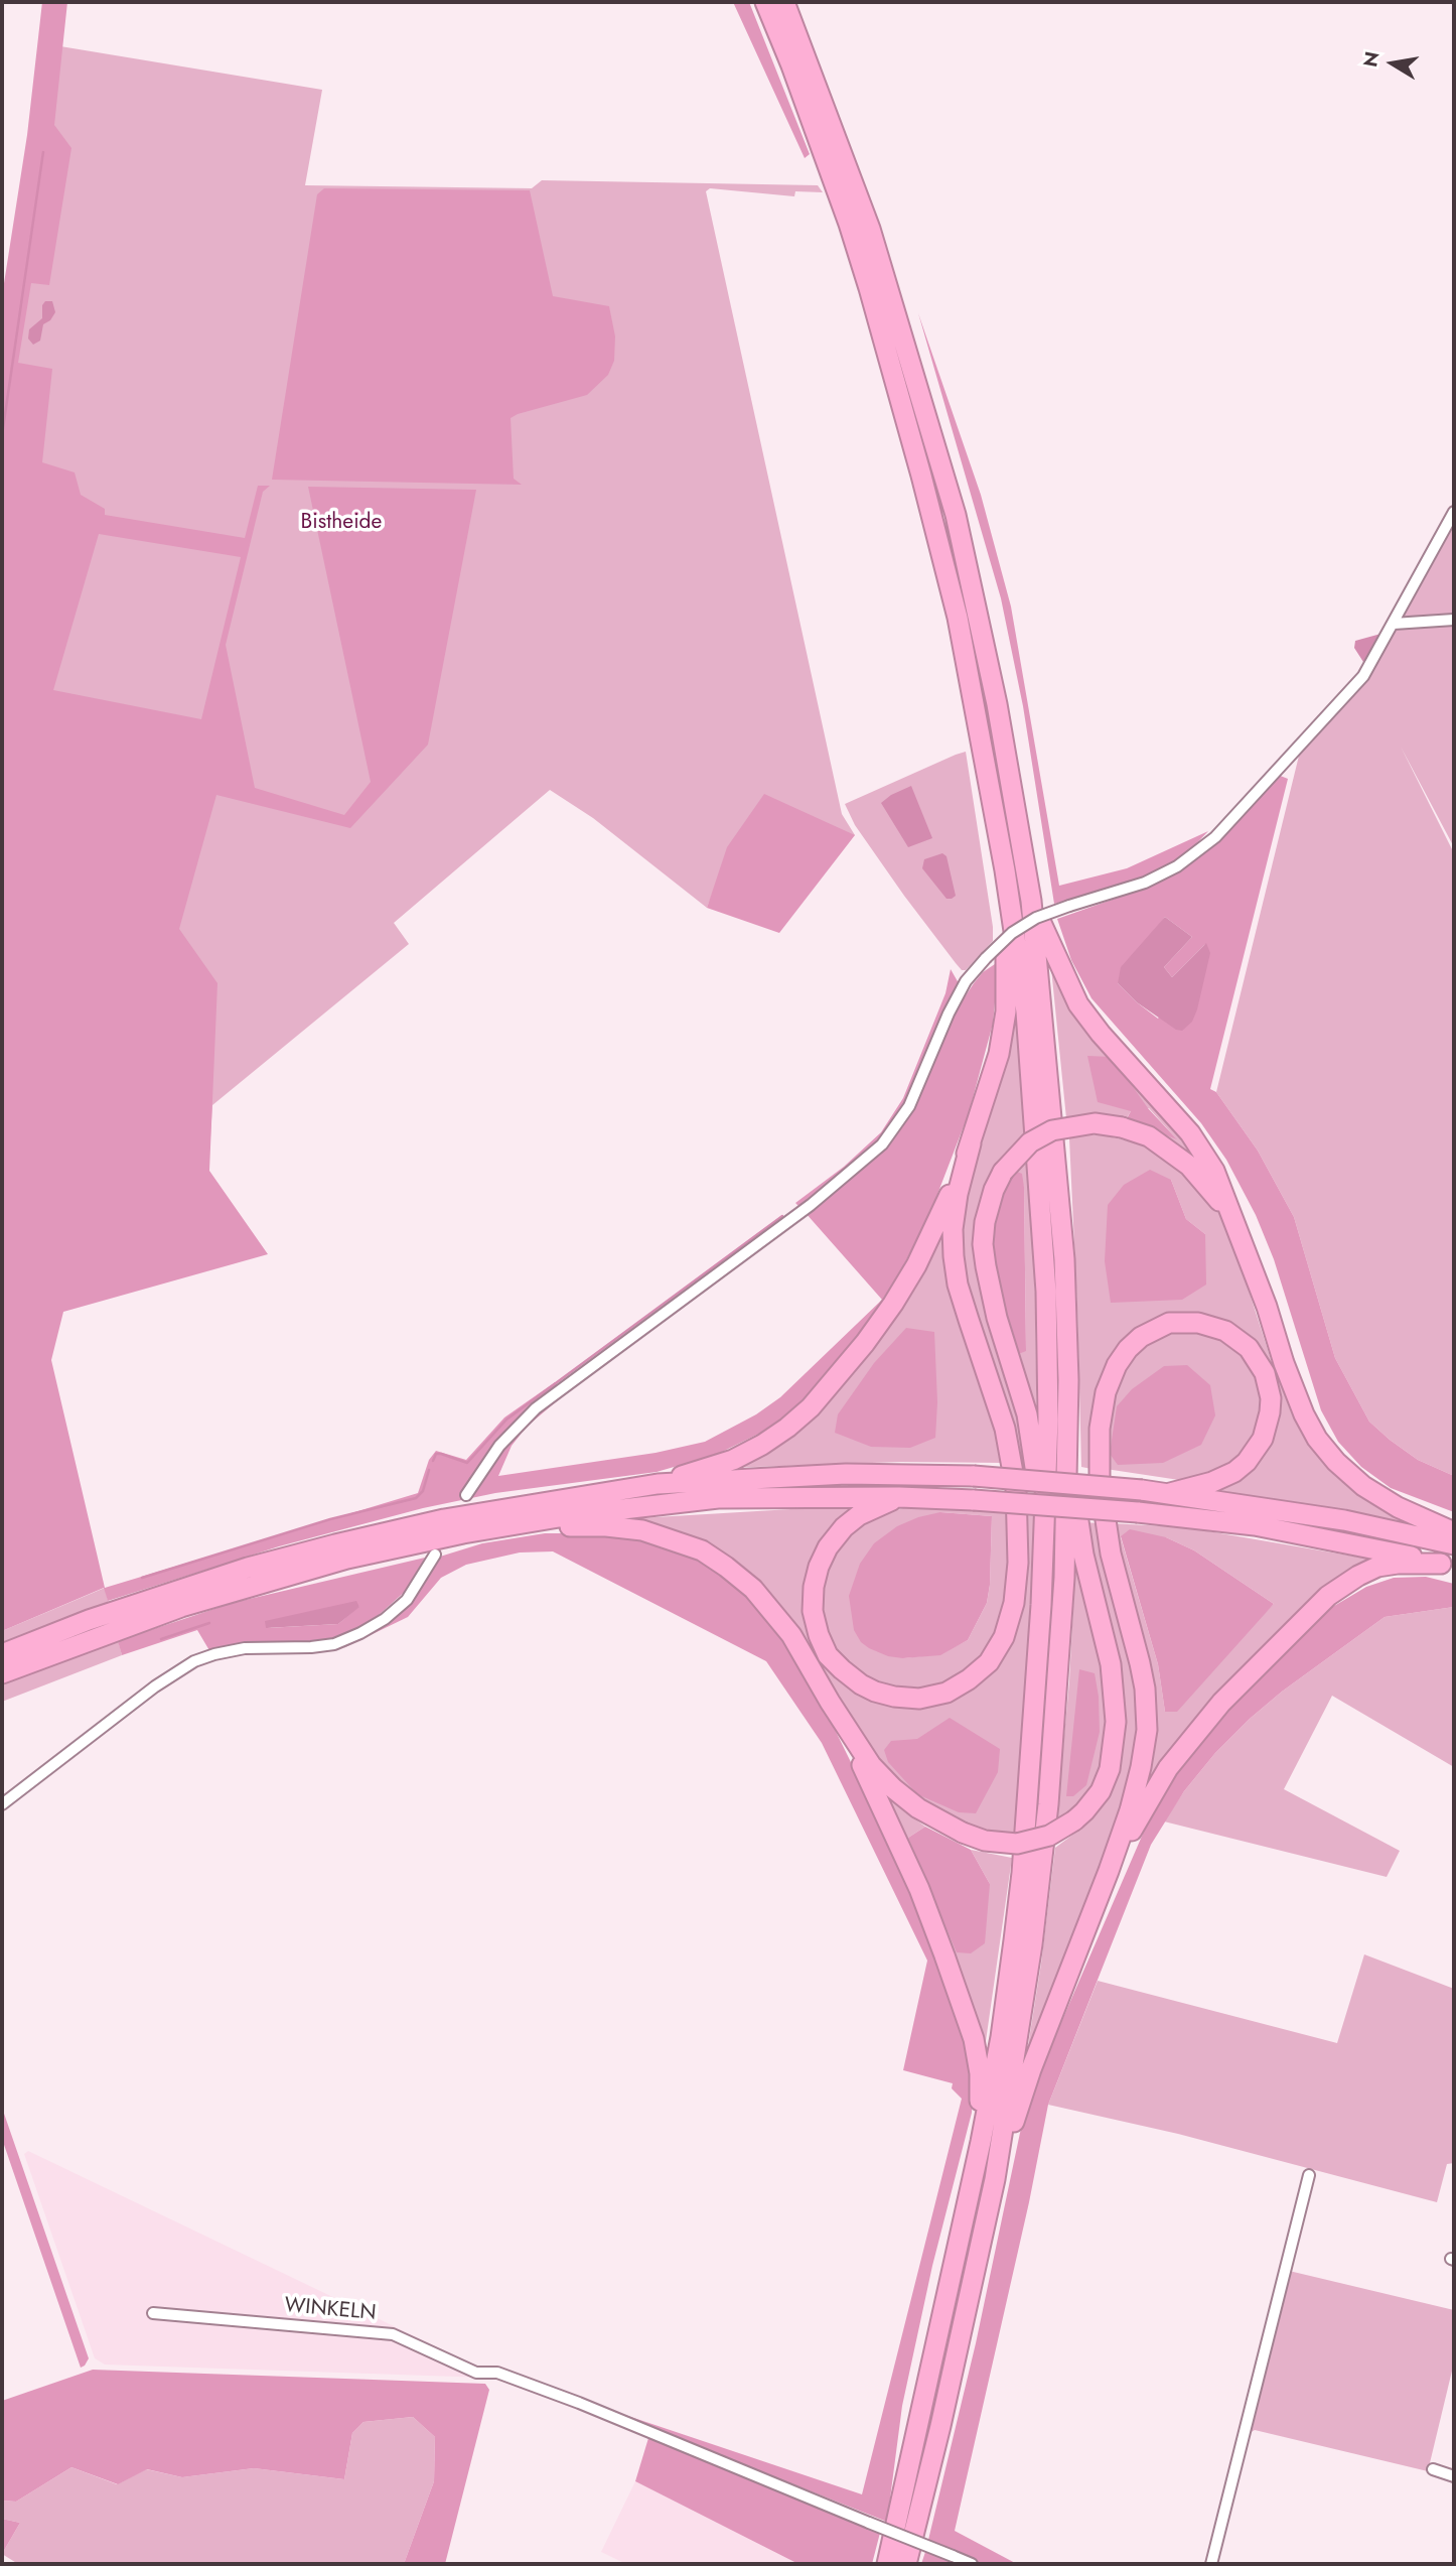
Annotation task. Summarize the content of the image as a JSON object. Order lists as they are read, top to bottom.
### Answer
{
  "streets": {
    "street": ["WINKELN"]
  },
  "parks": ["Bistheide"],
  "north": "left"
}
